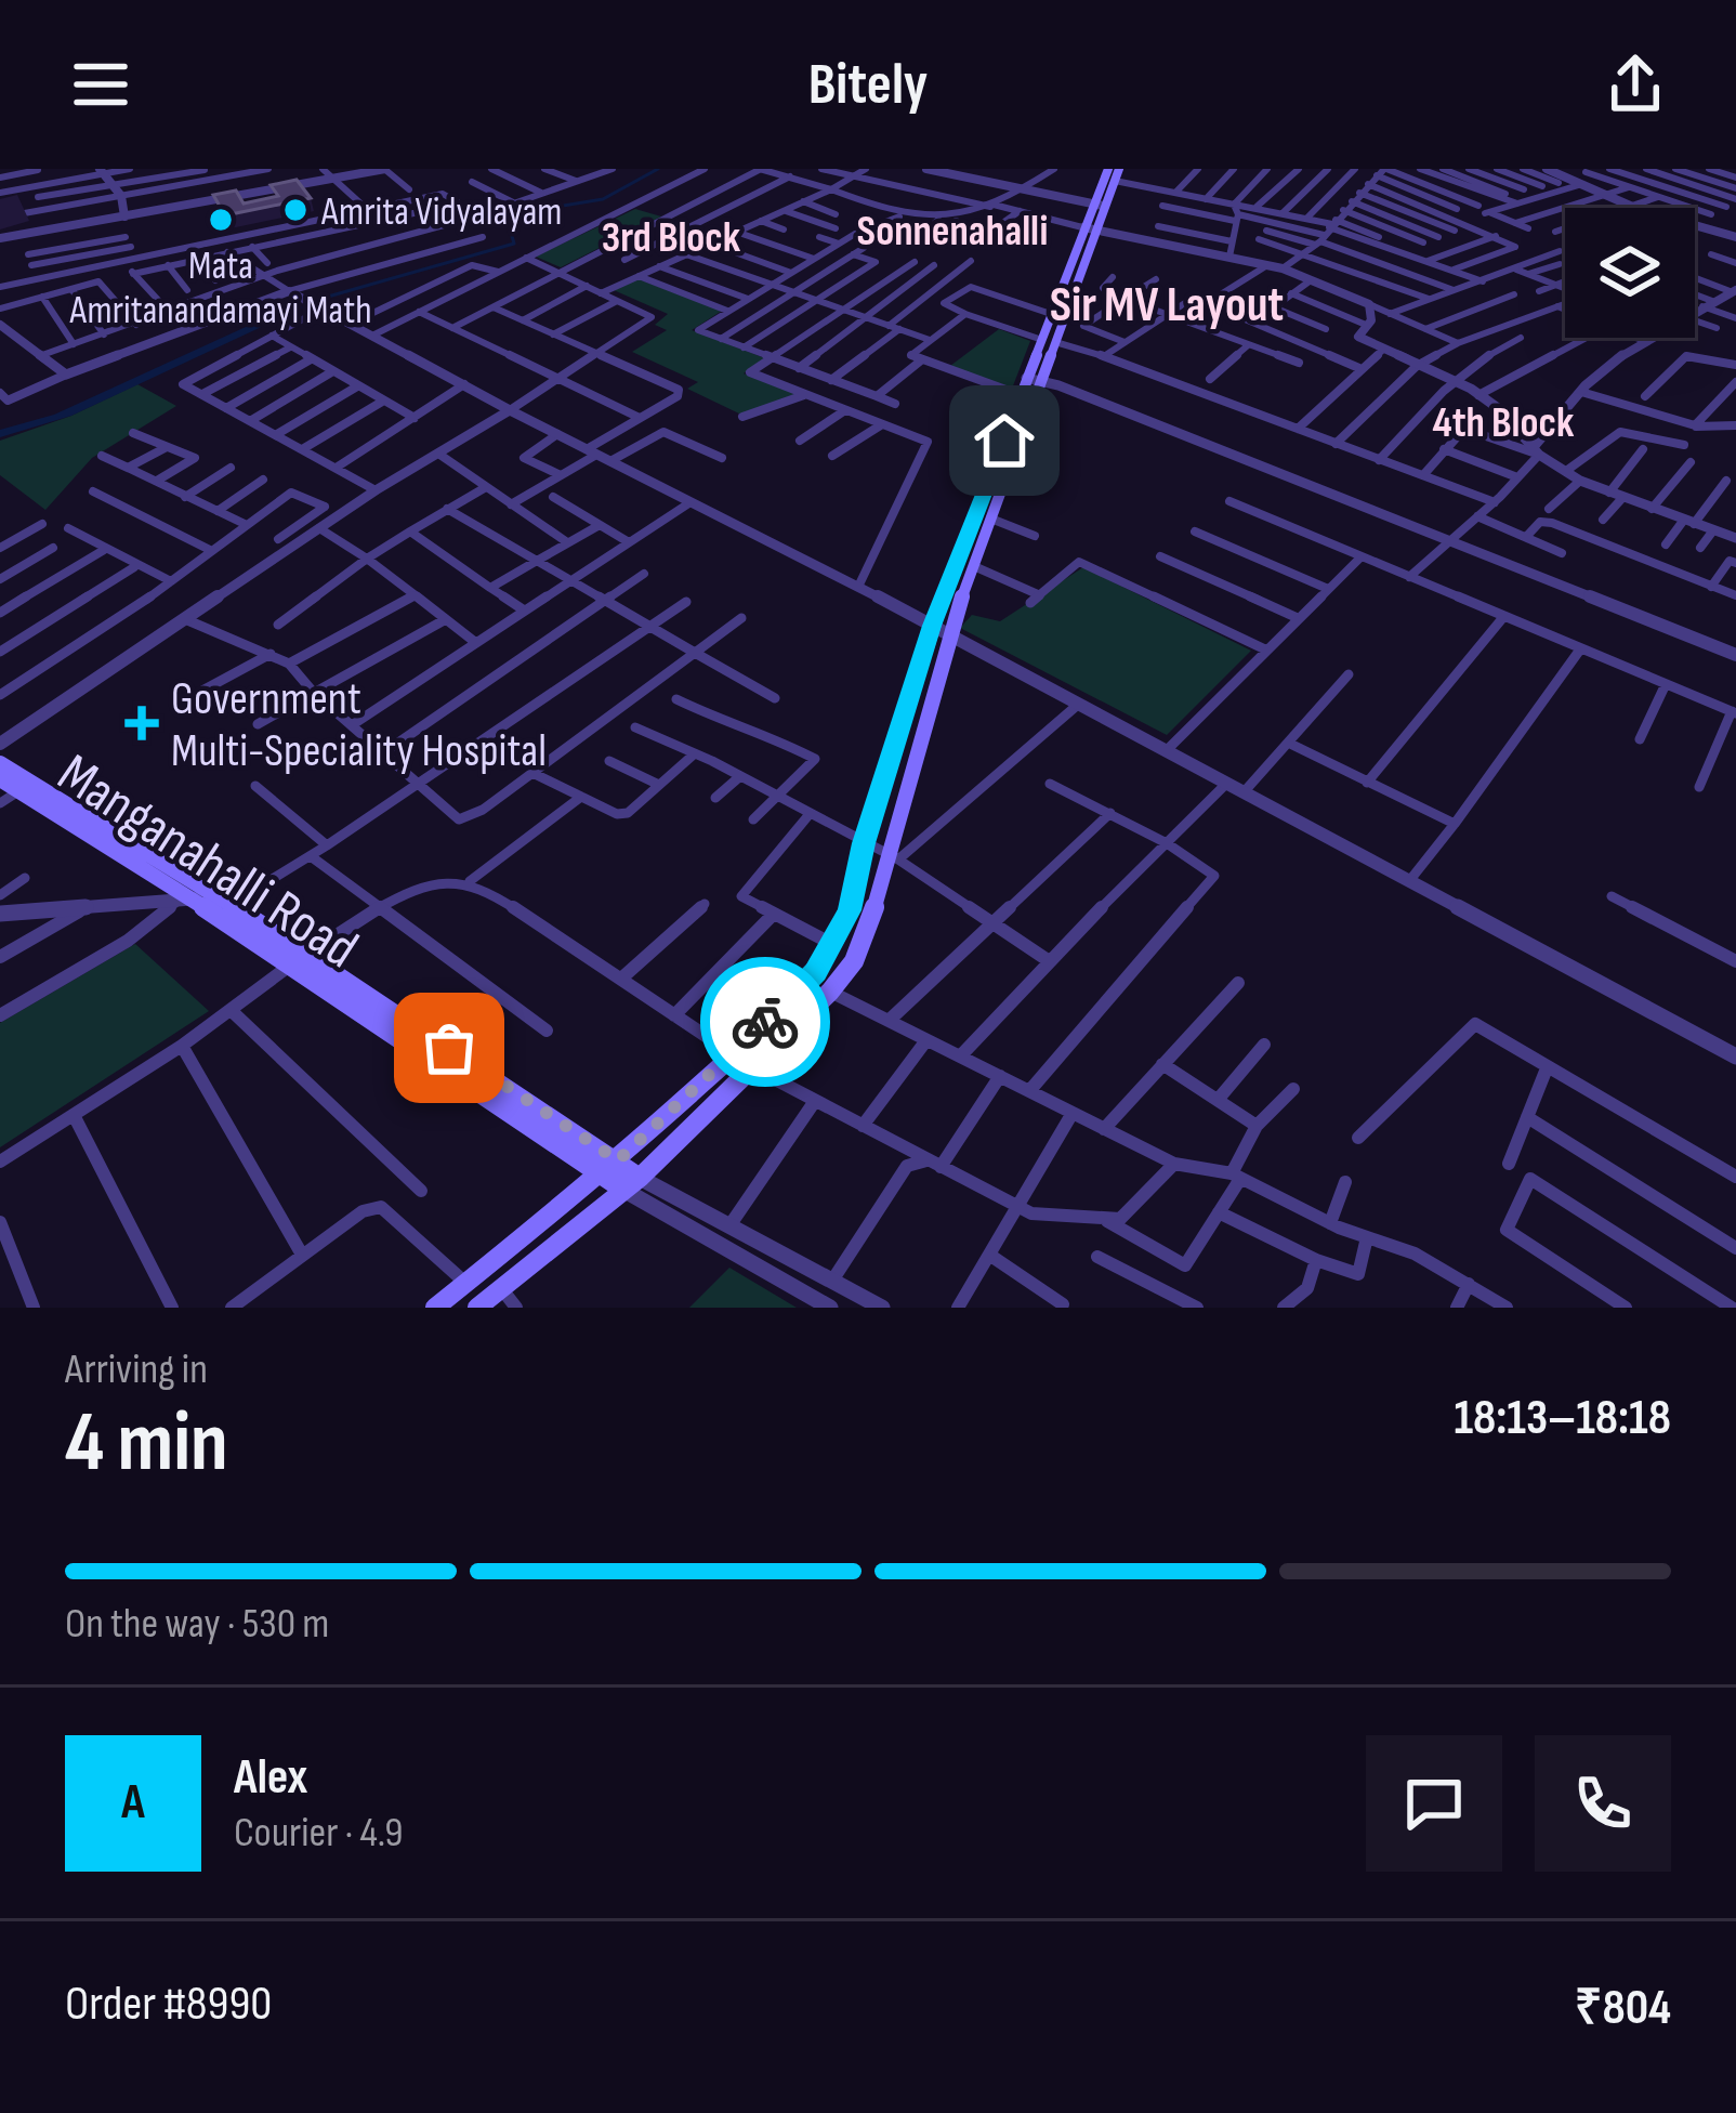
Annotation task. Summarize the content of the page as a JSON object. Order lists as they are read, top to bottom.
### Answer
{
  "streets": {
    "main road": ["Manganahalli Road"]
  },
  "districts": [
    "Sonnenahalli",
    "3rd Block",
    "Sir MV Layout",
    "4th Block"
  ],
  "places": {
    "other": ["Amrita Vidyalayam", "Mata Amritanandamayi Math"],
    "health": ["Government Multi-Speciality Hospital"]
  },
  "page": {
    "header": "Bitely",
    "heading": ["4 min", "Arriving in", "18:13–18:18"],
    "panel": [
      "Alex",
      "Courier · 4.9",
      "Order #8990",
      "₹804"
    ],
    "bar": "On the way · 530 m",
    "round": "A"
  }
}
